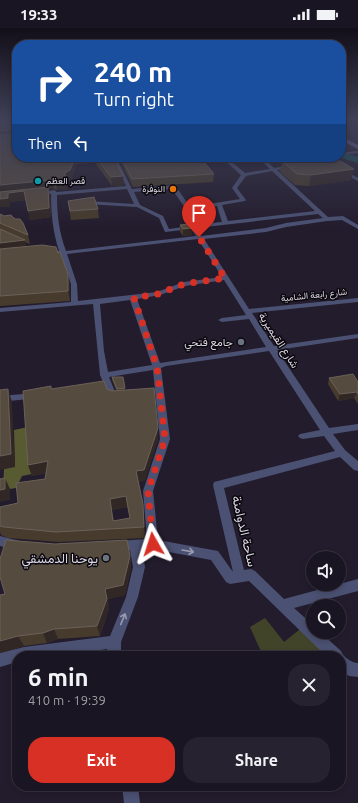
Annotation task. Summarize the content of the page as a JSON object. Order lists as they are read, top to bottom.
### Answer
{
  "streets": {
    "street": ["شارع رابعة الشامية", "شارع القيميرية", "ساحة الدوامنة"]
  },
  "crossings": [
    ["شارع رابعة الشامية", "شارع القيميرية"],
    ["شارع القيميرية", "ساحة الدوامنة"]
  ],
  "places": [
    "قصر العظم",
    "النوفرة",
    "جامع فتحي",
    "يوحنا الدمشقي"
  ],
  "page": {
    "status": "19:33",
    "turn": ["240 m", "Turn right"],
    "then": "Then",
    "heading": ["6 min", "410 m · 19:39"],
    "buttons": ["Exit", "Share"]
  }
}
